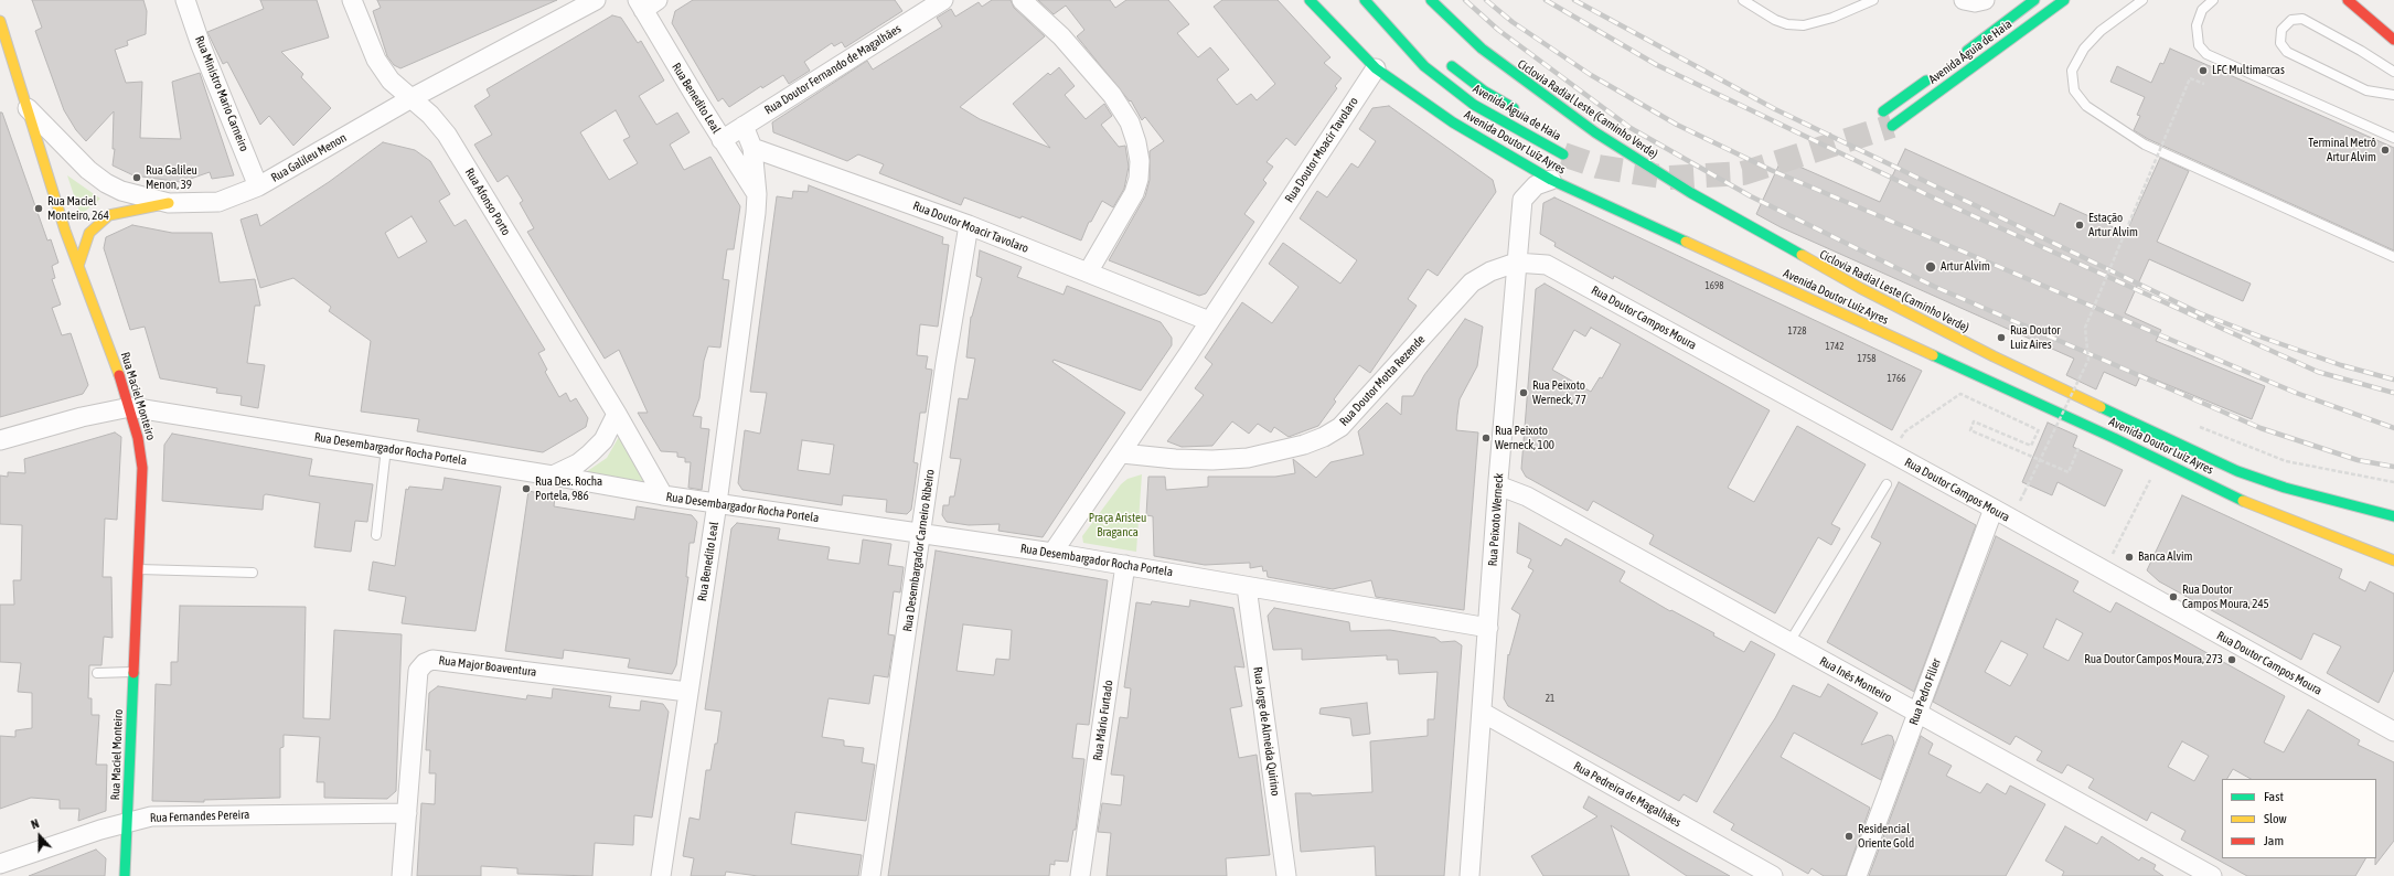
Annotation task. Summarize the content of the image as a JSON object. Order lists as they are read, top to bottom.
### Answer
{
  "streets": {
    "main road": ["Avenida Águia de Haia", "Avenida Doutor Luíz Ayres", "Rua Maciel Monteiro"],
    "street": [
      "Rua Doutor Fernando de Magalhães",
      "Rua Ministro Mario Carneiro",
      "Rua Benedito Leal",
      "Rua Doutor Moacir Tavolaro",
      "Rua Galileu Menon",
      "Rua Afonso Porto",
      "Rua Doutor Campos Moura",
      "Rua Doutor Motta Rezende",
      "Rua Desembargador Rocha Portela",
      "Rua Peixoto Werneck",
      "Rua Desembargador Carneiro Ribeiro",
      "Rua Major Boaventura",
      "Rua Inês Monteiro",
      "Rua Pedro Filier",
      "Rua Mário Furtado",
      "Rua Jorge de Almeida Quirino",
      "Rua Pedreira de Magalhães",
      "Rua Fernandes Pereira"
    ]
  },
  "crossings": [
    ["Rua Doutor Fernando de Magalhães", "Rua Benedito Leal"],
    ["Rua Ministro Mario Carneiro", "Rua Galileu Menon"],
    ["Rua Benedito Leal", "Rua Doutor Moacir Tavolaro"],
    ["Rua Benedito Leal", "Rua Desembargador Rocha Portela"],
    ["Rua Benedito Leal", "Rua Major Boaventura"],
    ["Avenida Doutor Luíz Ayres", "Rua Doutor Moacir Tavolaro"],
    ["Avenida Doutor Luíz Ayres", "Rua Peixoto Werneck"],
    ["Rua Doutor Moacir Tavolaro", "Rua Doutor Motta Rezende"],
    ["Rua Doutor Moacir Tavolaro", "Rua Desembargador Rocha Portela"],
    ["Rua Doutor Moacir Tavolaro", "Rua Desembargador Carneiro Ribeiro"],
    ["Rua Galileu Menon", "Rua Afonso Porto"],
    ["Rua Galileu Menon", "Rua Maciel Monteiro"],
    ["Rua Afonso Porto", "Rua Desembargador Rocha Portela"],
    ["Rua Doutor Campos Moura", "Rua Doutor Motta Rezende"],
    ["Rua Doutor Campos Moura", "Rua Peixoto Werneck"],
    ["Rua Doutor Campos Moura", "Rua Pedro Filier"],
    ["Rua Doutor Motta Rezende", "Rua Peixoto Werneck"],
    ["Rua Maciel Monteiro", "Rua Desembargador Rocha Portela"],
    ["Rua Maciel Monteiro", "Rua Fernandes Pereira"],
    ["Rua Desembargador Rocha Portela", "Rua Peixoto Werneck"],
    ["Rua Desembargador Rocha Portela", "Rua Desembargador Carneiro Ribeiro"],
    ["Rua Desembargador Rocha Portela", "Rua Mário Furtado"],
    ["Rua Desembargador Rocha Portela", "Rua Jorge de Almeida Quirino"],
    ["Rua Peixoto Werneck", "Rua Inês Monteiro"],
    ["Rua Peixoto Werneck", "Rua Pedreira de Magalhães"],
    ["Rua Major Boaventura", "Rua Fernandes Pereira"],
    ["Rua Inês Monteiro", "Rua Pedro Filier"]
  ],
  "parks": ["Praça Aristeu Braganca"],
  "places": [
    "LFC Multimarcas",
    "Terminal Metrô Artur Alvim",
    "Rua Galileu Menon, 39",
    "Rua Maciel Monteiro, 264",
    "Estação Artur Alvim",
    "Artur Alvim",
    "Rua Doutor Luiz Aires",
    "Rua Peixoto Werneck, 77",
    "Rua Peixoto Werneck, 100",
    "Rua Des. Rocha Portela, 986",
    "Banca Alvim",
    "Rua Doutor Campos Moura, 245",
    "Rua Doutor Campos Moura, 273",
    "Residencial Oriente Gold"
  ],
  "house_numbers": [
    "1698",
    "1728",
    "1742",
    "1758",
    "1766",
    "21"
  ],
  "legend": ["Fast", "Slow", "Jam"],
  "north": "top"
}
